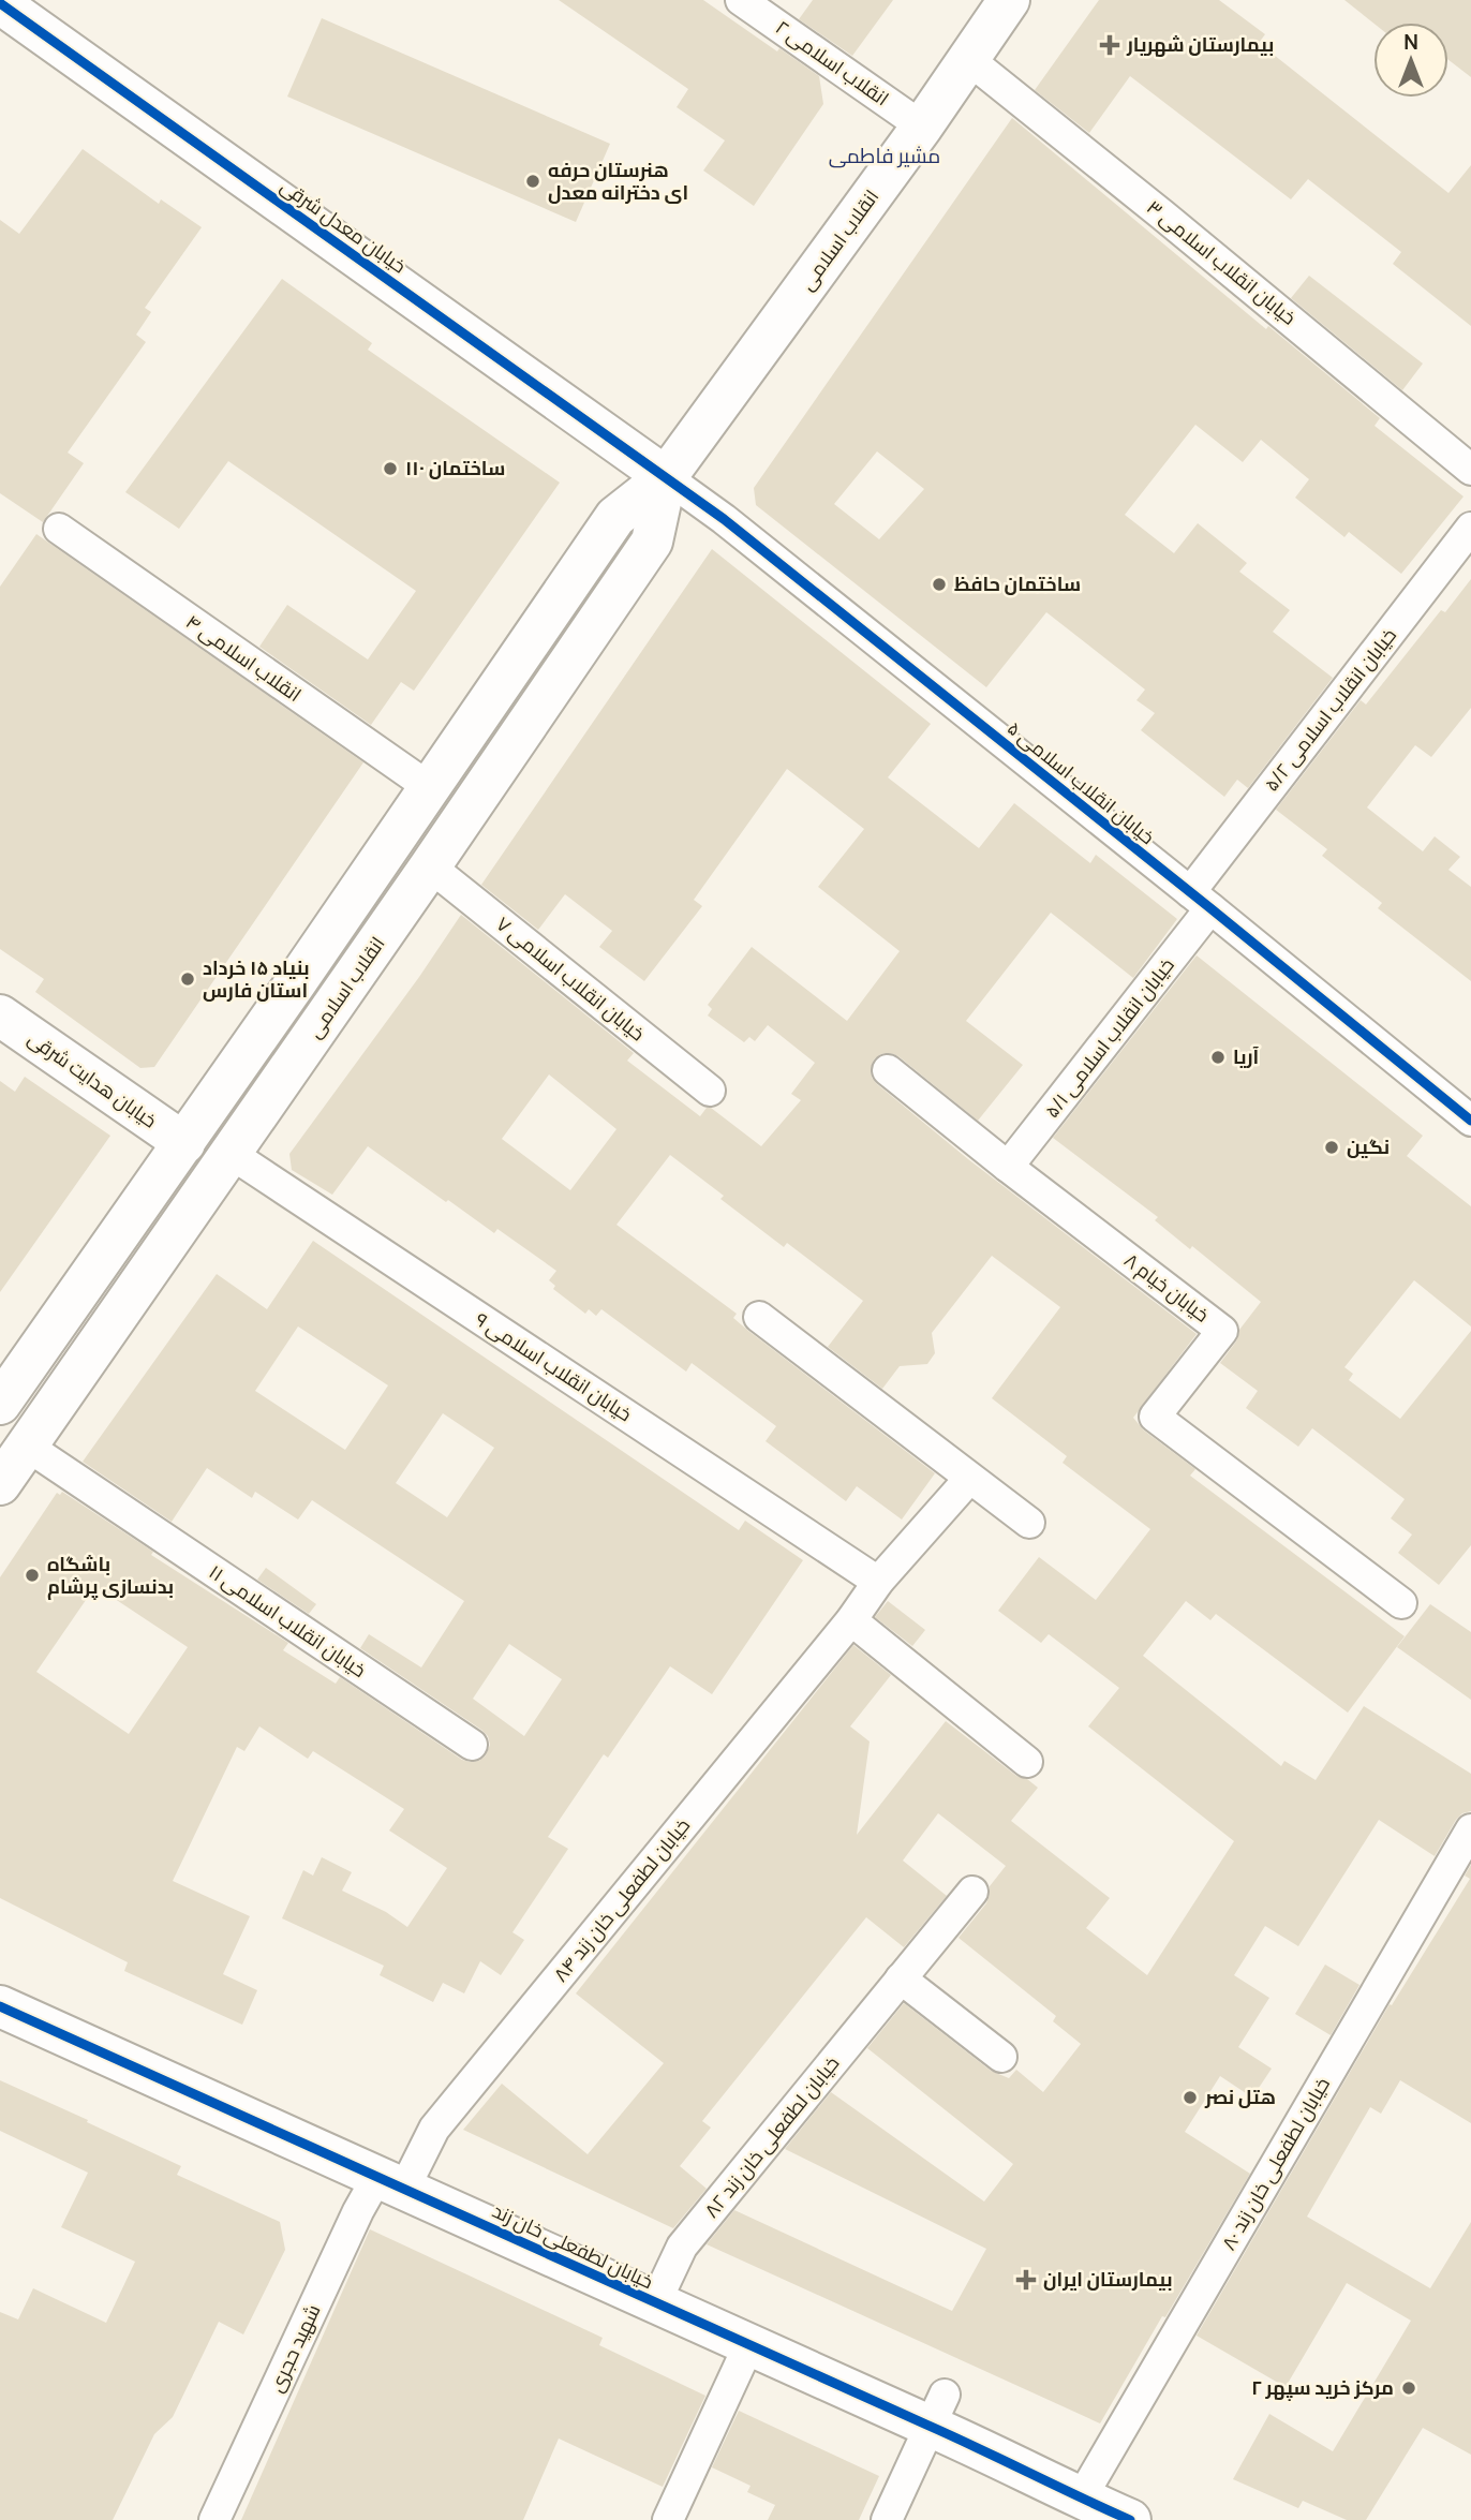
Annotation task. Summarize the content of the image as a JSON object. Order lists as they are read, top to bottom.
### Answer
{
  "streets": {
    "main road": [
      "خیابان معدل شرقی",
      "انقلاب اسلامی",
      "خیابان هدایت شرقی",
      "خیابان لطفعلی خان زند"
    ],
    "street": [
      "۲ انقلاب اسلامی",
      "خیابان انقلاب اسلامی ۳",
      "۴ انقلاب اسلامی",
      "خیابان انقلاب اسلامی ۵/۲",
      "خیابان انقلاب اسلامی ۵",
      "خیابان انقلاب اسلامی ۷",
      "خیابان انقلاب اسلامی ۵/۱",
      "خیابان خیام ۸",
      "خیابان انقلاب اسلامی ۹",
      "خیابان انقلاب اسلامی ۱۱",
      "خیابان لطفعلی خان زند ۸۴",
      "خیابان لطفعلی خان زند ۸۲",
      "خیابان لطفعلی خان زند ۸۰",
      "شهید حجری"
    ]
  },
  "crossings": [
    ["۲ انقلاب اسلامی", "انقلاب اسلامی"],
    ["خیابان معدل شرقی", "انقلاب اسلامی"],
    ["خیابان معدل شرقی", "خیابان انقلاب اسلامی ۵"],
    ["انقلاب اسلامی", "خیابان انقلاب اسلامی ۳"],
    ["انقلاب اسلامی", "۴ انقلاب اسلامی"],
    ["انقلاب اسلامی", "خیابان انقلاب اسلامی ۵"],
    ["انقلاب اسلامی", "خیابان انقلاب اسلامی ۷"],
    ["انقلاب اسلامی", "خیابان هدایت شرقی"],
    ["انقلاب اسلامی", "خیابان انقلاب اسلامی ۹"],
    ["انقلاب اسلامی", "خیابان انقلاب اسلامی ۱۱"],
    ["خیابان انقلاب اسلامی ۵/۲", "خیابان انقلاب اسلامی ۵"],
    ["خیابان انقلاب اسلامی ۵/۲", "خیابان انقلاب اسلامی ۵/۱"],
    ["خیابان انقلاب اسلامی ۵", "خیابان انقلاب اسلامی ۵/۱"],
    ["خیابان انقلاب اسلامی ۵/۱", "خیابان خیام ۸"],
    ["خیابان انقلاب اسلامی ۹", "خیابان لطفعلی خان زند ۸۴"],
    ["خیابان لطفعلی خان زند ۸۴", "خیابان لطفعلی خان زند"],
    ["خیابان لطفعلی خان زند ۸۴", "شهید حجری"],
    ["خیابان لطفعلی خان زند ۸۲", "خیابان لطفعلی خان زند"],
    ["خیابان لطفعلی خان زند ۸۰", "خیابان لطفعلی خان زند"],
    ["خیابان لطفعلی خان زند", "شهید حجری"]
  ],
  "districts": ["مشیر فاطمی"],
  "places": {
    "health": ["بیمارستان شهریار", "بیمارستان ایران"],
    "other": [
      "هنرستان حرفه ای دخترانه معدل",
      "ساختمان ۱۱۰",
      "ساختمان حافظ",
      "بنیاد ۱۵ خرداد استان فارس",
      "آریا",
      "نگین",
      "باشگاه بدنسازی پرشام",
      "هتل نصر",
      "مرکز خرید سپهر ۲"
    ]
  },
  "north": "top"
}
